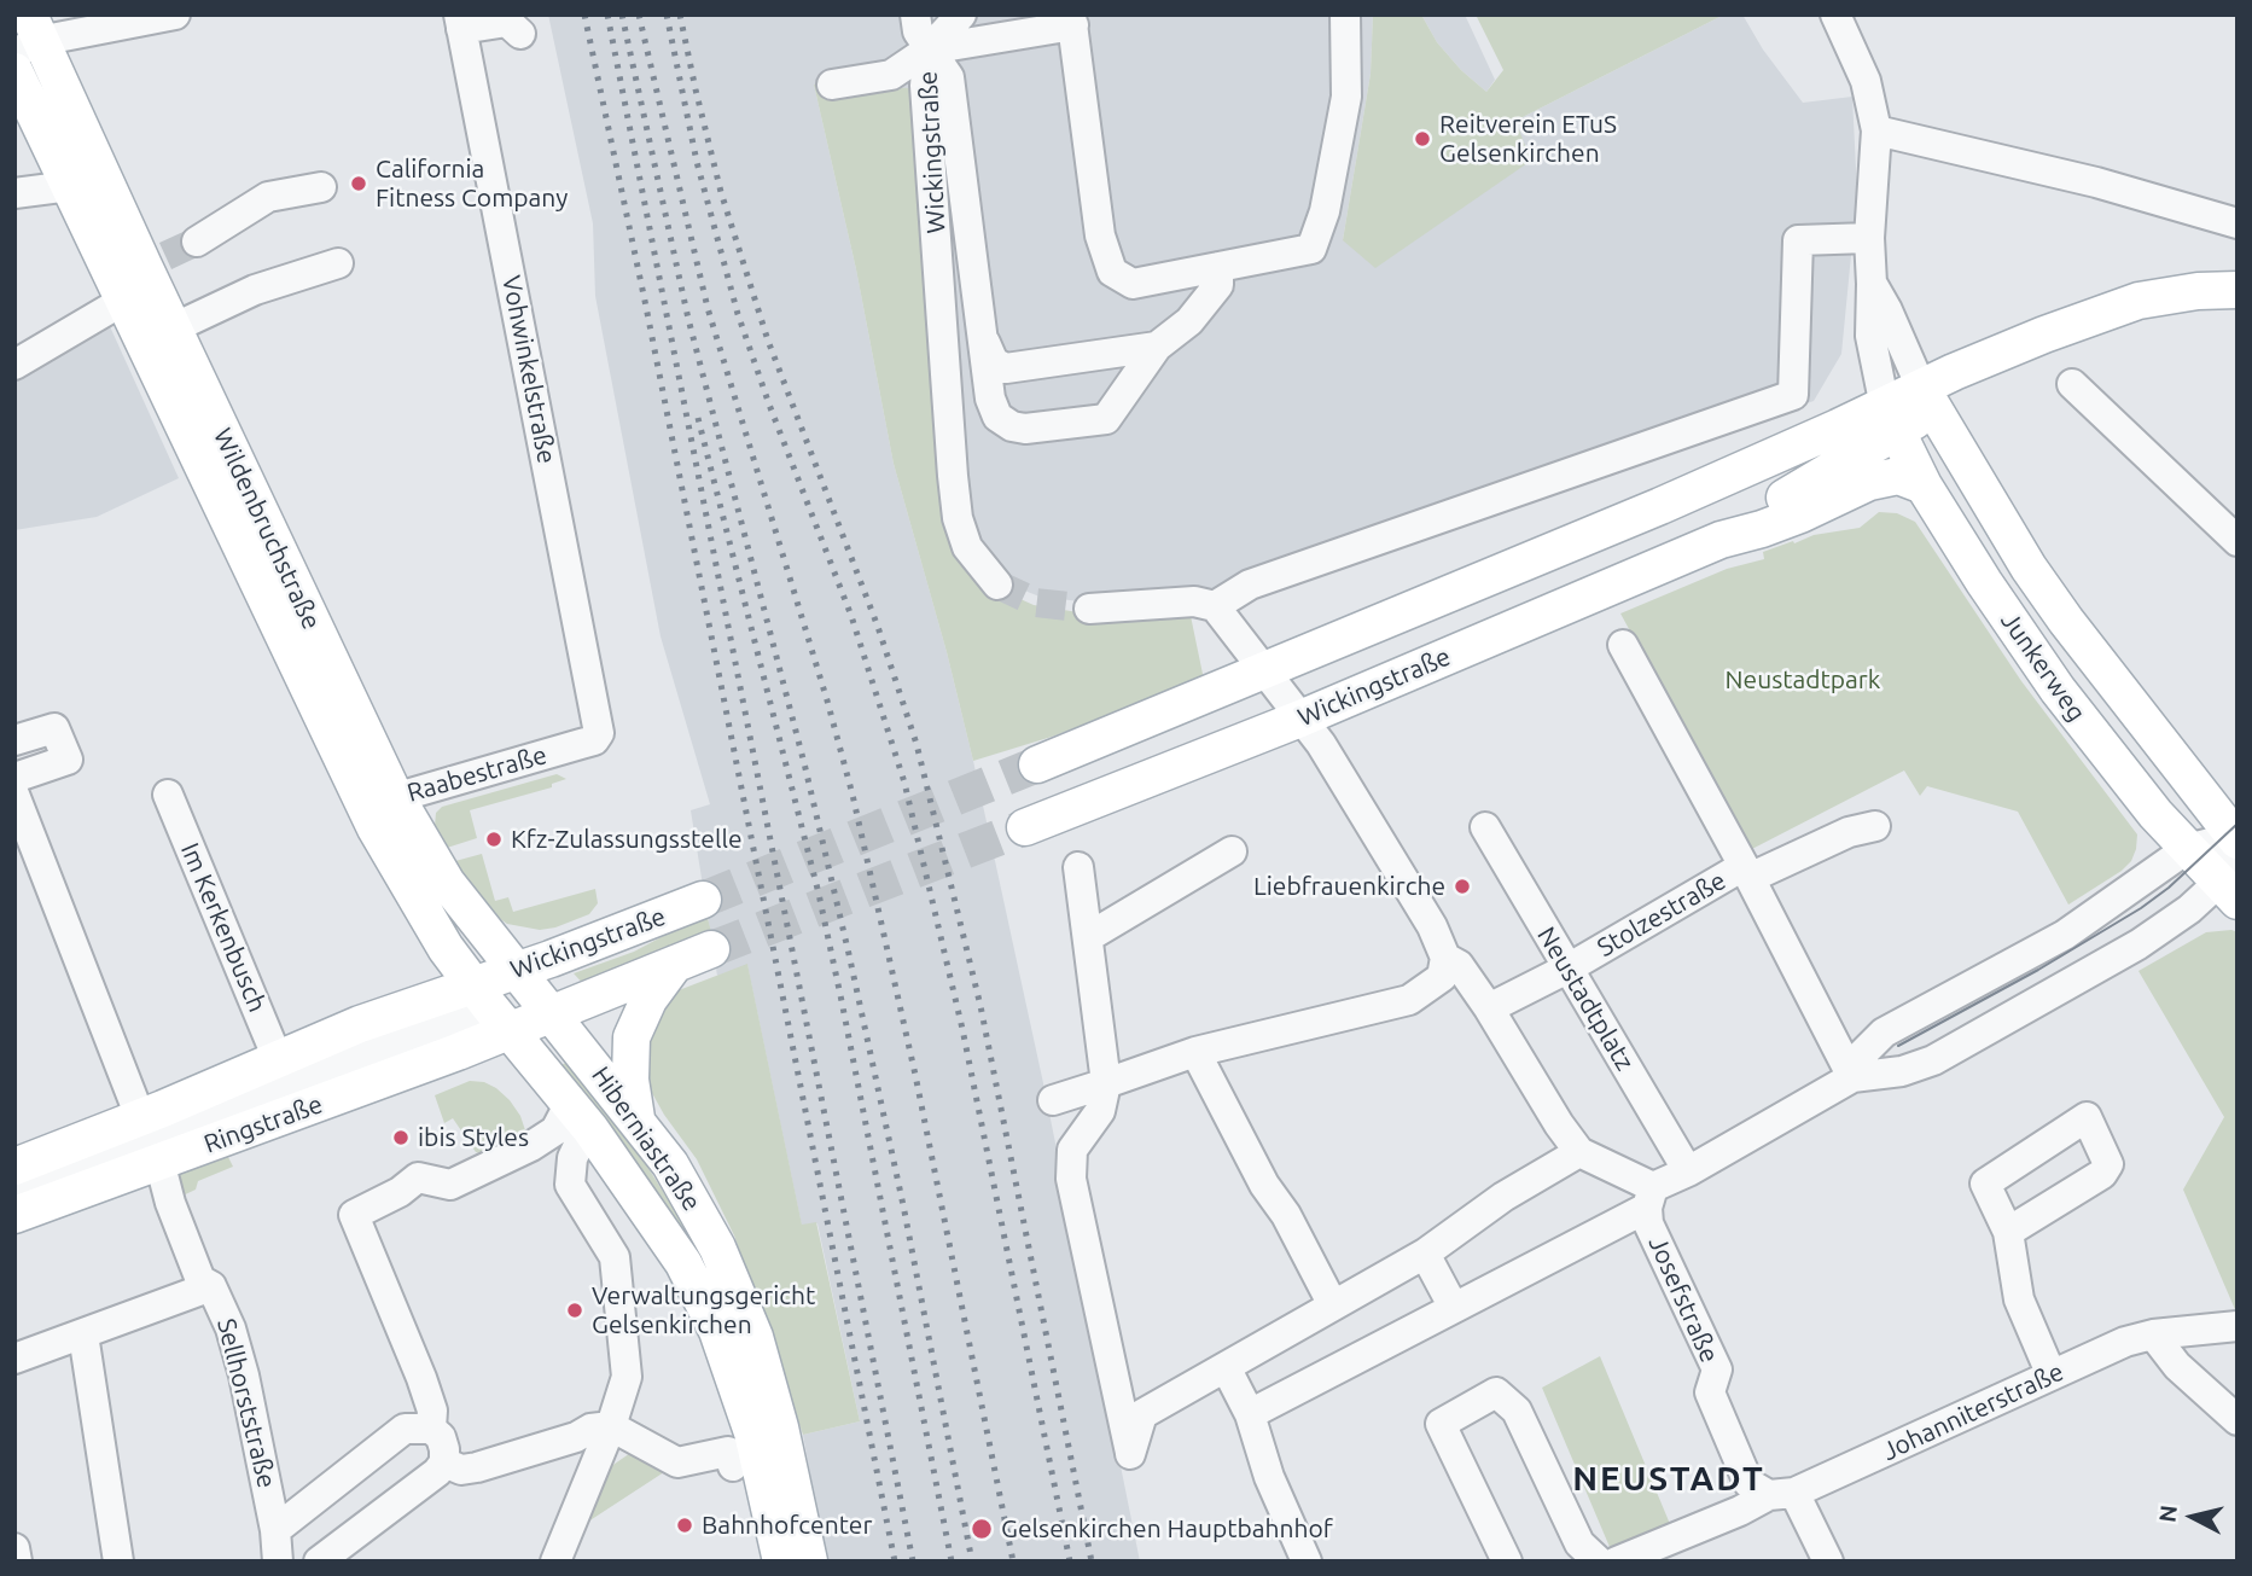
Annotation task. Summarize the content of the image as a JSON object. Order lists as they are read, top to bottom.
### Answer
{
  "streets": {
    "main road": [
      "Wickingstraße",
      "Wildenbruchstraße",
      "Junkerweg",
      "Ringstraße",
      "Hiberniastraße"
    ],
    "street": [
      "Vohwinkelstraße",
      "Raabestraße",
      "Stolzestraße",
      "Im Kerkenbusch",
      "Neustadtplatz",
      "Josefstraße",
      "Sellhorststraße",
      "Johanniterstraße"
    ]
  },
  "crossings": [
    ["Wickingstraße", "Wildenbruchstraße"],
    ["Wickingstraße", "Junkerweg"],
    ["Wickingstraße", "Ringstraße"],
    ["Wickingstraße", "Hiberniastraße"],
    ["Vohwinkelstraße", "Raabestraße"],
    ["Wildenbruchstraße", "Raabestraße"],
    ["Wildenbruchstraße", "Ringstraße"],
    ["Wildenbruchstraße", "Hiberniastraße"],
    ["Stolzestraße", "Neustadtplatz"],
    ["Im Kerkenbusch", "Ringstraße"],
    ["Ringstraße", "Hiberniastraße"],
    ["Ringstraße", "Sellhorststraße"],
    ["Josefstraße", "Johanniterstraße"]
  ],
  "districts": ["NEUSTADT"],
  "parks": ["Neustadtpark"],
  "places": [
    "Reitverein ETuS Gelsenkirchen",
    "California Fitness Company",
    "Kfz-Zulassungsstelle",
    "Liebfrauenkirche",
    "ibis Styles",
    "Verwaltungsgericht Gelsenkirchen",
    "Bahnhofcenter",
    "Gelsenkirchen Hauptbahnhof"
  ],
  "north": "left"
}
